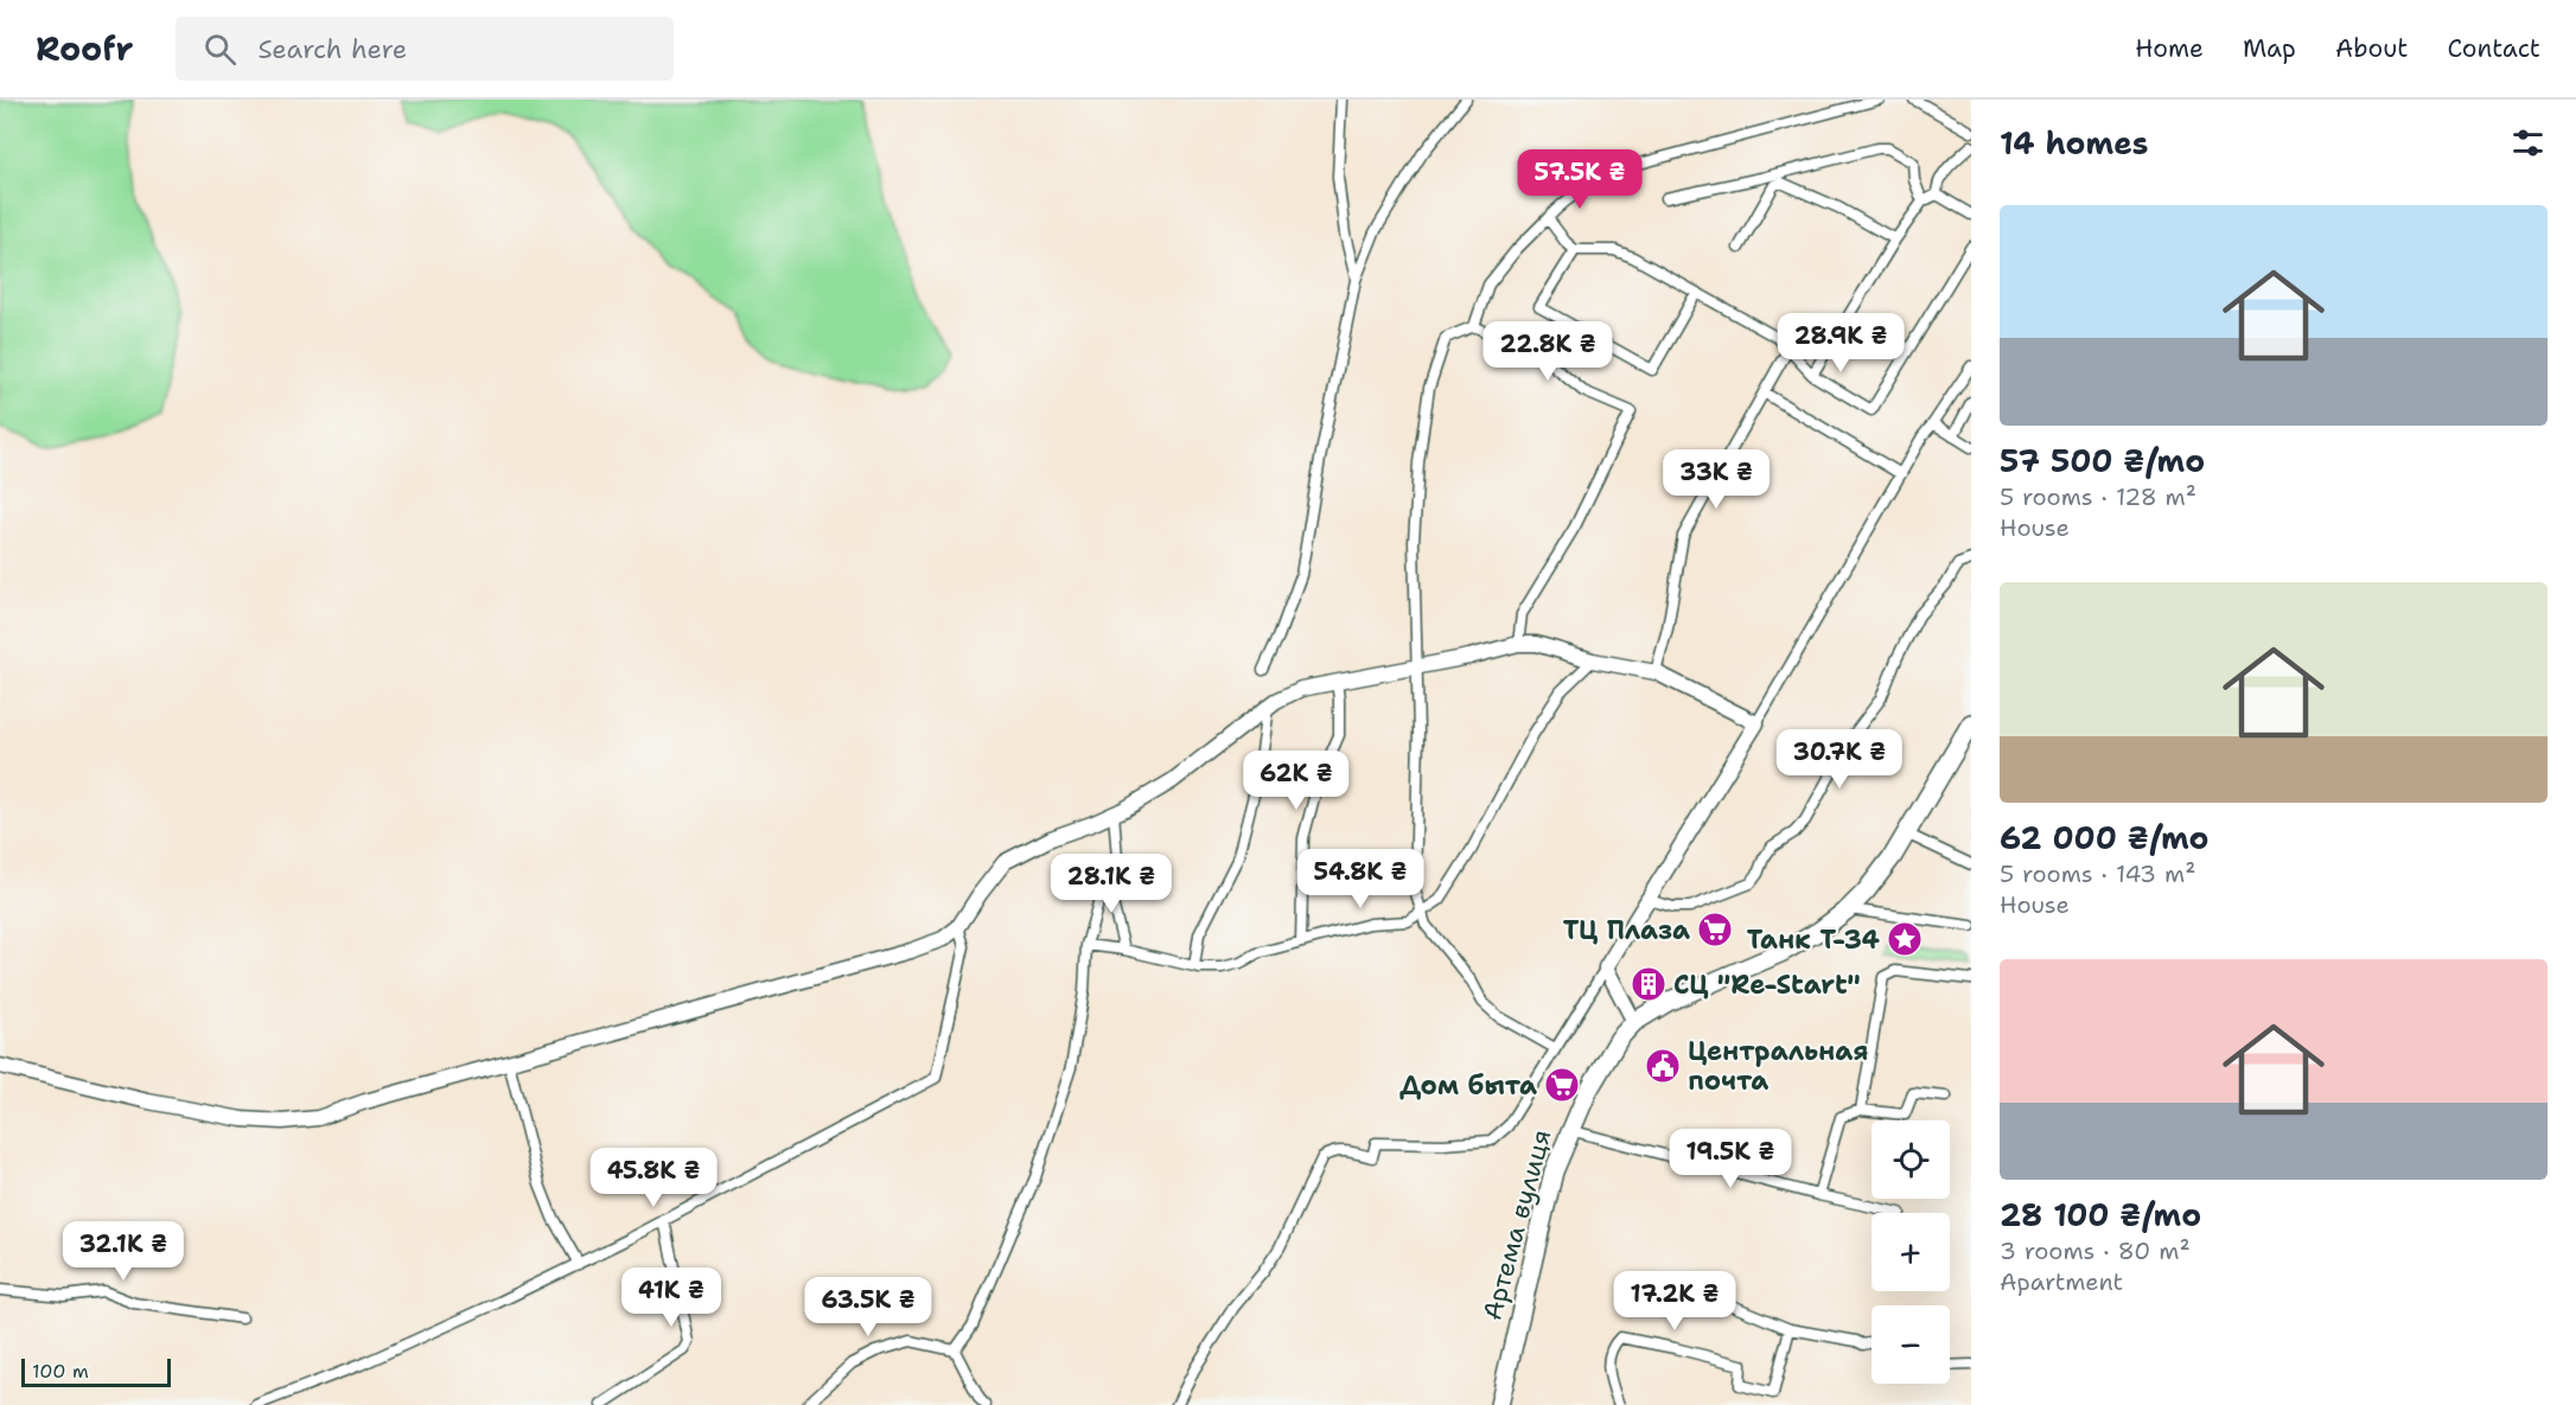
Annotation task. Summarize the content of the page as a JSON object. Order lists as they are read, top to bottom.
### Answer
{
  "streets": {
    "highway": ["Артема вулиця"]
  },
  "places": {
    "supermarket": ["ТЦ Плаза", "Дом быта"],
    "place": ["Танк Т-34"],
    "building": ["СЦ \"Re-Start\""],
    "public building": ["Центральная почта"]
  },
  "scale_bar": "100 m",
  "page": {
    "header": "Roofr",
    "search": "Search here",
    "nav": [
      "Home",
      "Map",
      "About",
      "Contact"
    ],
    "heading": "14 homes",
    "price": [
      "57.5K ₴",
      "28.9K ₴",
      "22.8K ₴",
      "33K ₴",
      "30.7K ₴",
      "62K ₴",
      "54.8K ₴",
      "28.1K ₴",
      "19.5K ₴",
      "45.8K ₴",
      "32.1K ₴",
      "41K ₴",
      "17.2K ₴",
      "63.5K ₴"
    ],
    "list": [
      {
        "name": "57 500 ₴/mo",
        "note": "5 rooms · 128 m² · House"
      },
      {
        "name": "62 000 ₴/mo",
        "note": "5 rooms · 143 m² · House"
      },
      {
        "name": "28 100 ₴/mo",
        "note": "3 rooms · 80 m² · Apartment"
      }
    ],
    "map_buttons": ["+", "−"],
    "scale": "100 m"
  }
}
